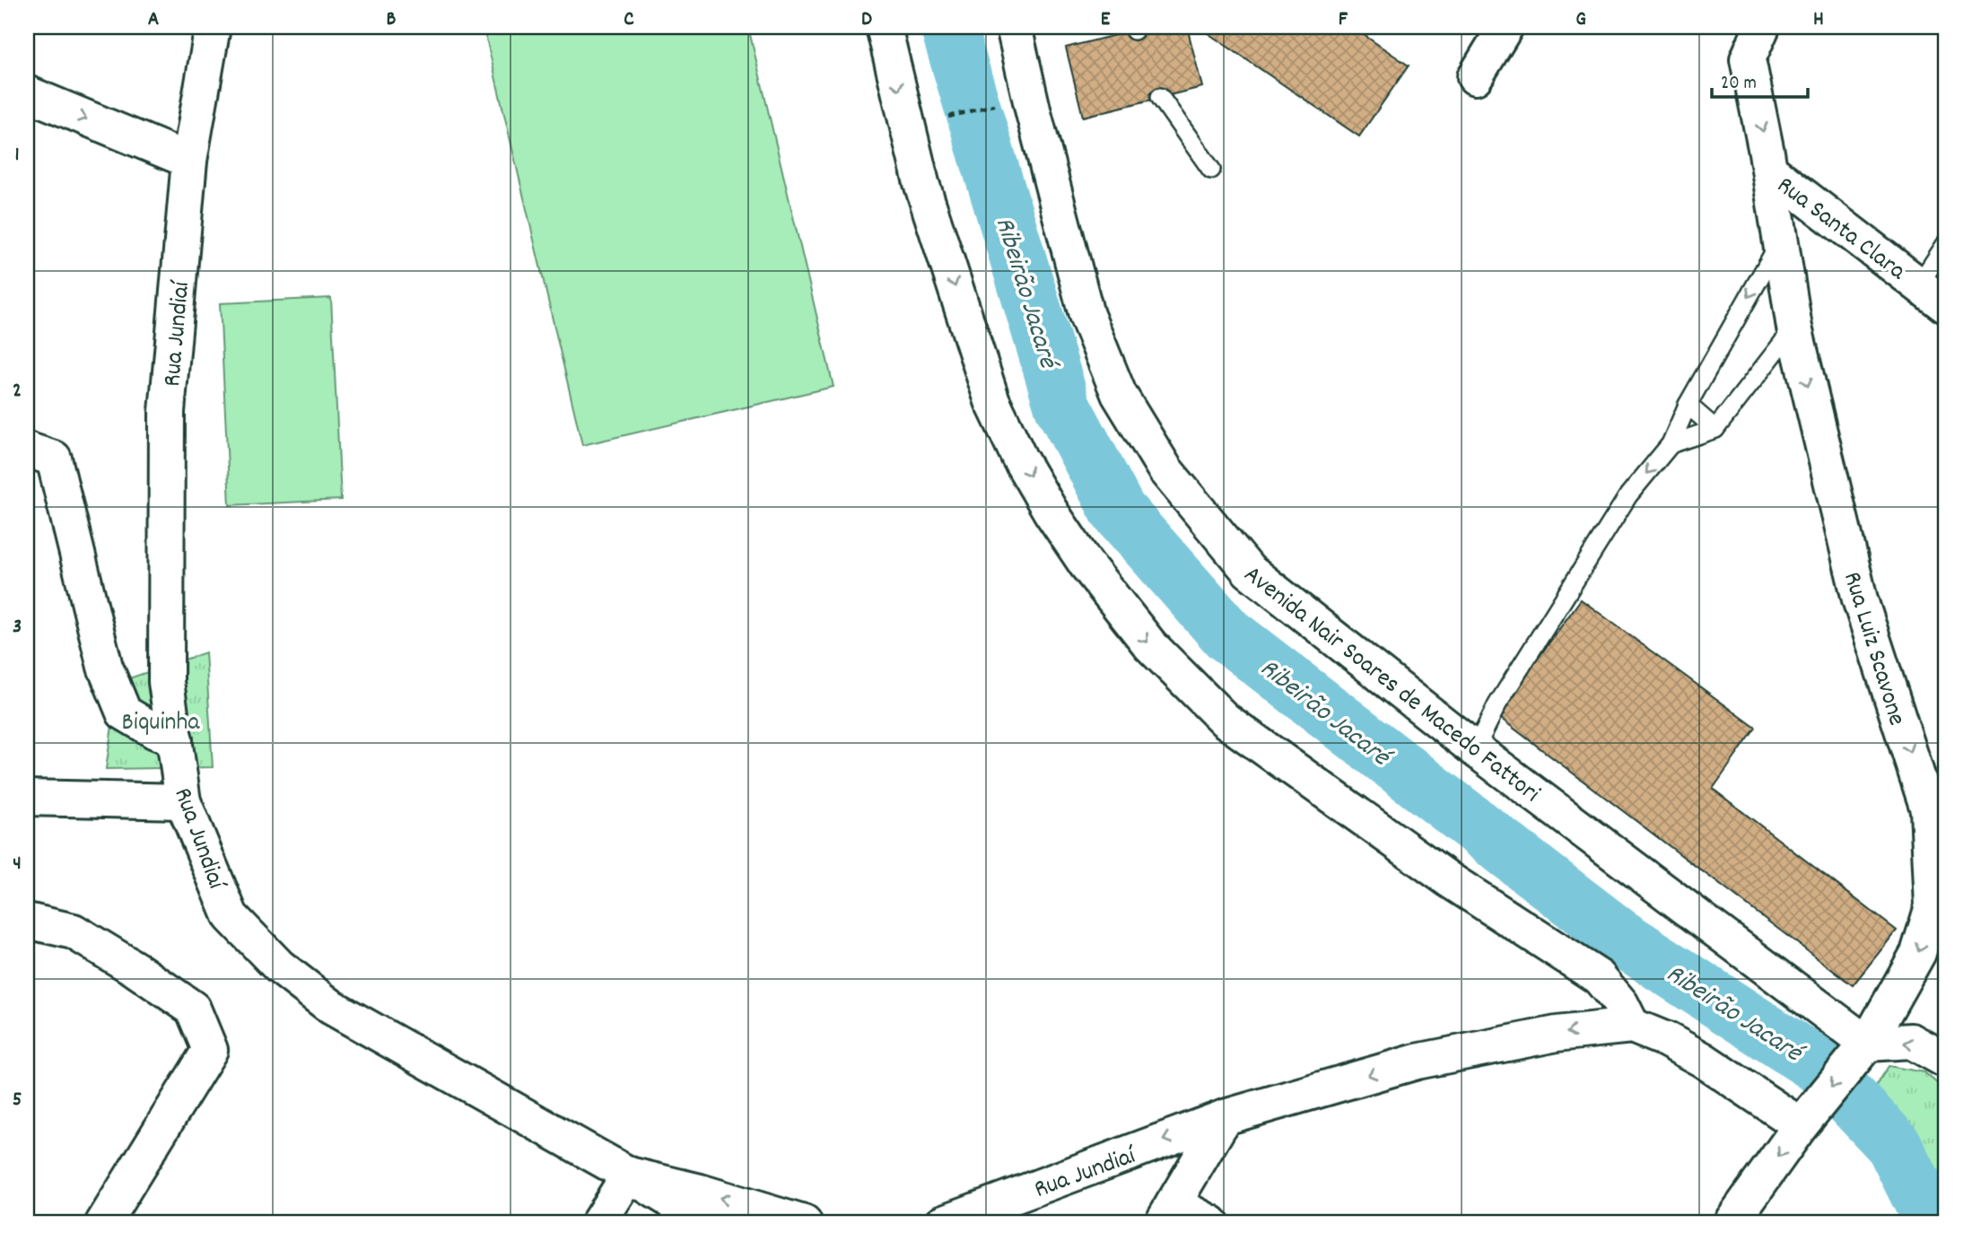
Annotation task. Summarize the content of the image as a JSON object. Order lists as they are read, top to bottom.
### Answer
{
  "streets": {
    "main road": [
      "Rua Santa Clara",
      "Rua Jundiaí",
      "Rua Luiz Scavone",
      "Avenida Nair Soares de Macedo Fattori"
    ]
  },
  "crossings": [
    ["Rua Santa Clara", "Rua Luiz Scavone"],
    ["Rua Luiz Scavone", "Avenida Nair Soares de Macedo Fattori"]
  ],
  "one_way": ["Rua Jundiaí", "Rua Luiz Scavone"],
  "water": ["Ribeirão Jacaré"],
  "parks": ["Biquinha"],
  "scale_bar": "20 m",
  "grid": {
    "columns": [
      "A",
      "B",
      "C",
      "D",
      "E",
      "F",
      "G",
      "H"
    ],
    "rows": [
      "1",
      "2",
      "3",
      "4",
      "5"
    ]
  }
}
